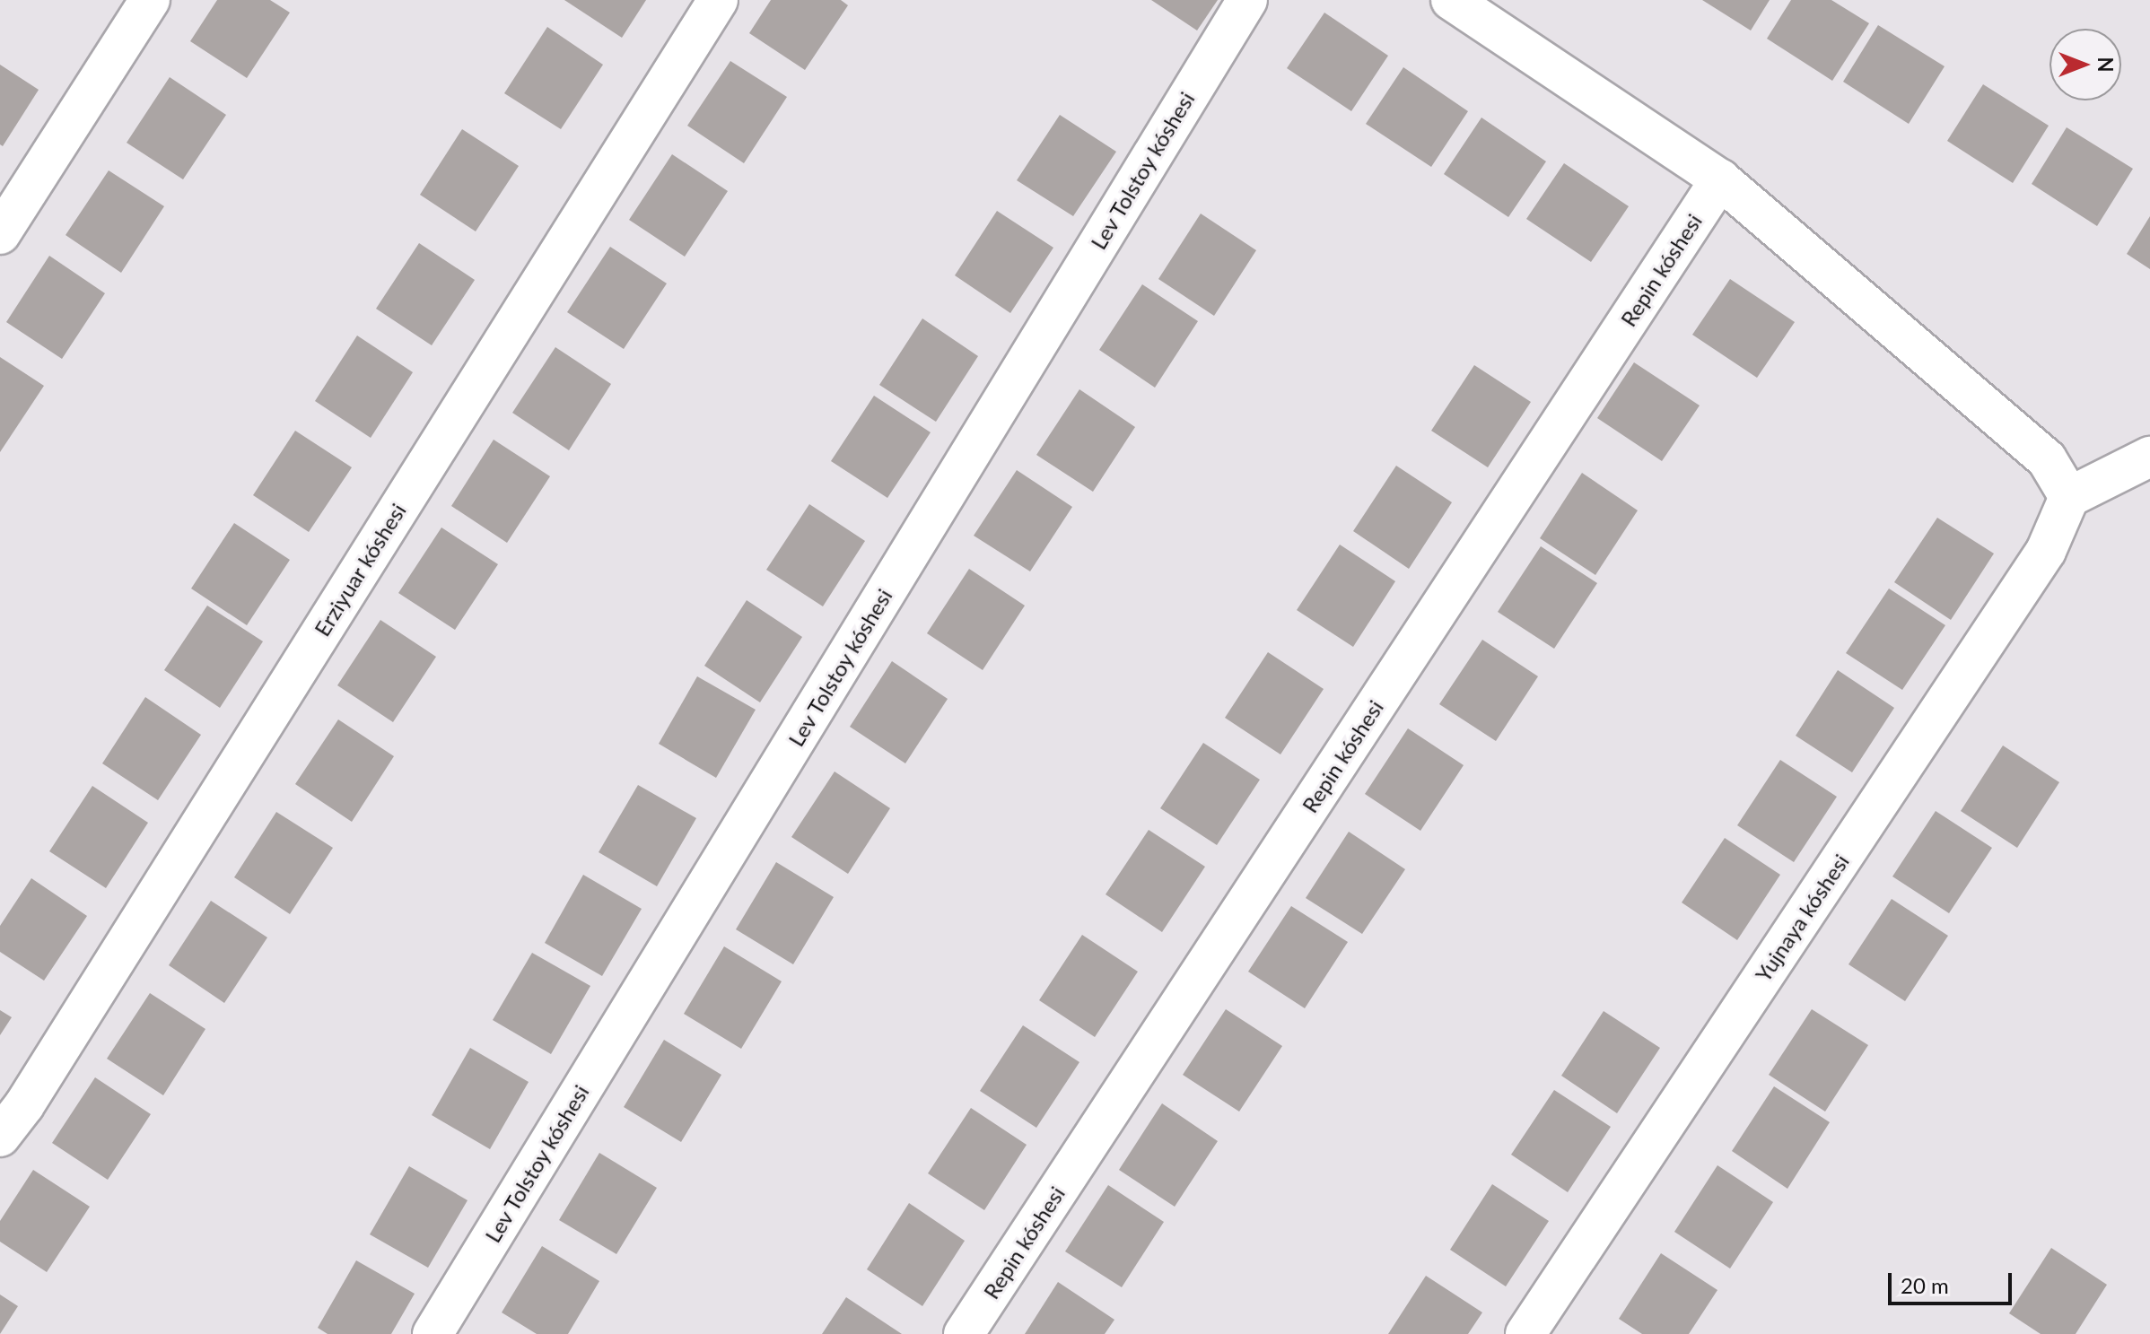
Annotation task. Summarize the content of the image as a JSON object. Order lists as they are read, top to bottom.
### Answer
{
  "streets": {
    "street": [
      "Lev Tolstoy kóshesi",
      "Repin kóshesi",
      "Erziyuar kóshesi",
      "Yujnaya kóshesi"
    ]
  },
  "scale_bar": "20 m",
  "north": "right"
}
